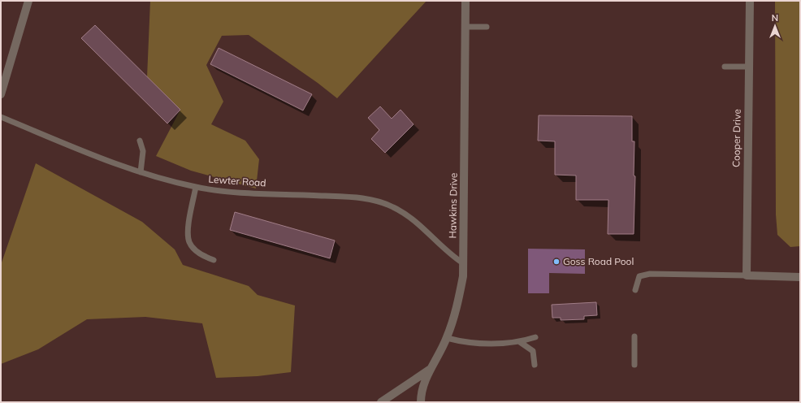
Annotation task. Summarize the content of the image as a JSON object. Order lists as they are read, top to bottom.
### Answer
{
  "streets": {
    "street": ["Cooper Drive", "Hawkins Drive"],
    "lane": ["Lewter Road"]
  },
  "crossings": [
    ["Lewter Road", "Hawkins Drive"]
  ],
  "places": ["Goss Road Pool"],
  "north": "top"
}
